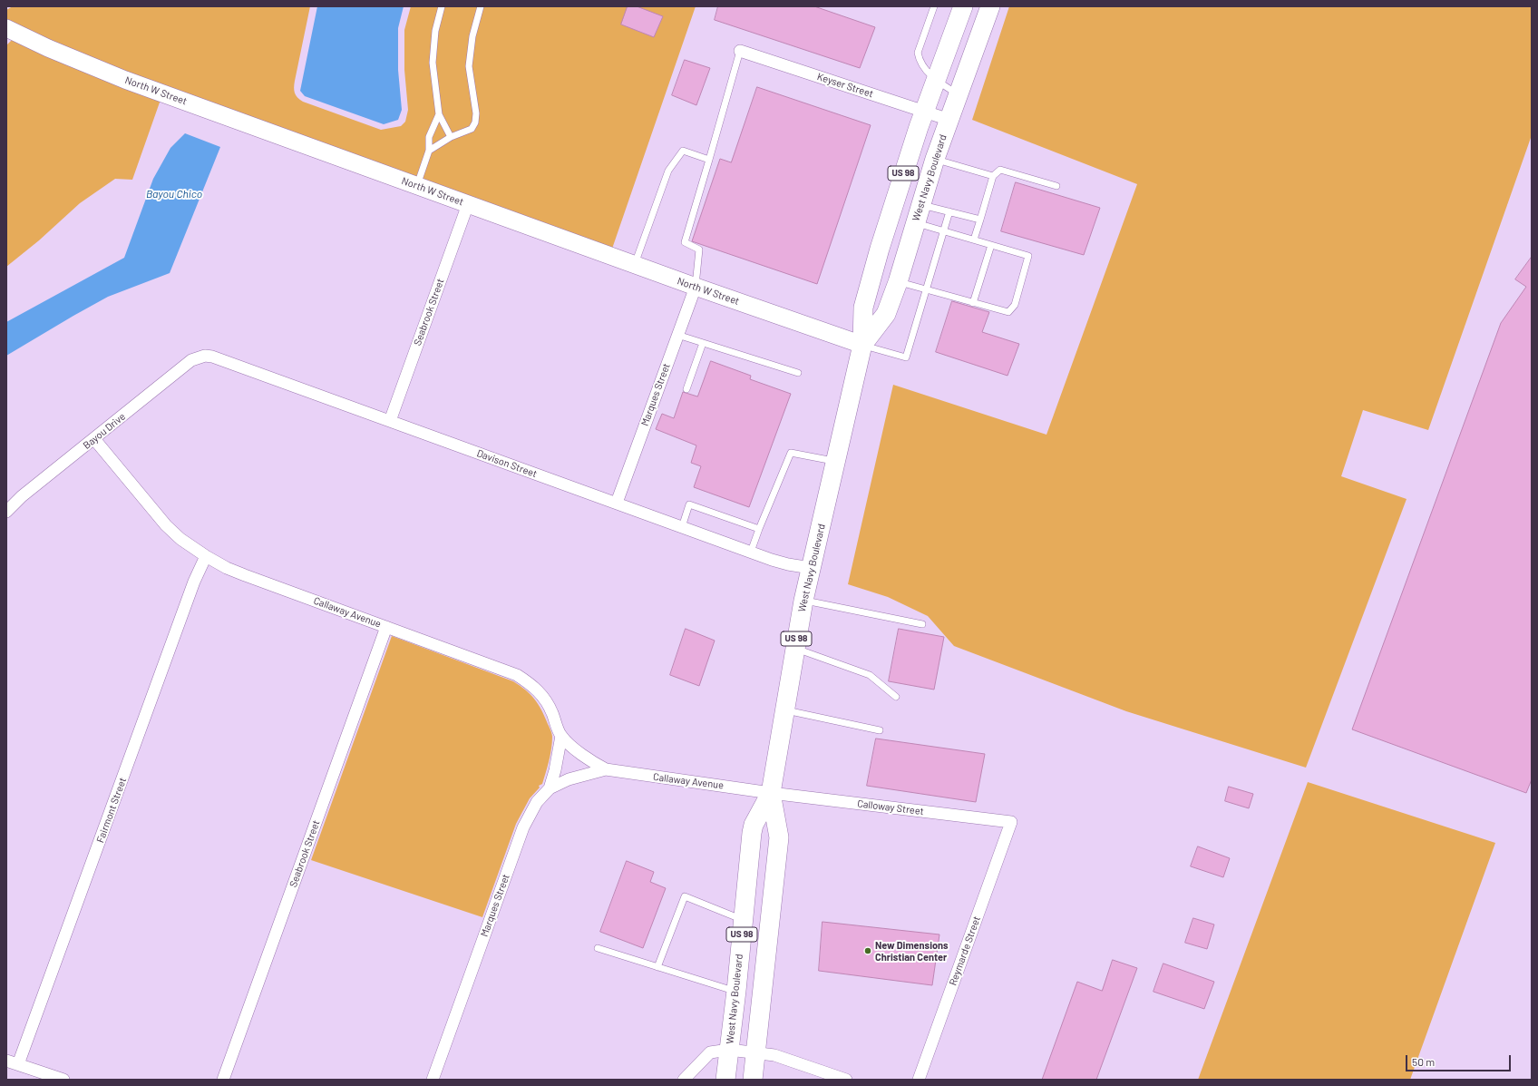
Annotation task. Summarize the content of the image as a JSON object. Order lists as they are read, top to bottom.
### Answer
{
  "streets": {
    "main road": ["North W Street", "US 98", "West Navy Boulevard"],
    "street": [
      "Keyser Street",
      "Seabrook Street",
      "Marques Street",
      "Bayou Drive",
      "Davison Street",
      "Callaway Avenue",
      "Calloway Street",
      "Fairmont Street",
      "Reymarde Street"
    ]
  },
  "crossings": [
    ["Keyser Street", "West Navy Boulevard"],
    ["North W Street", "West Navy Boulevard"],
    ["North W Street", "Seabrook Street"],
    ["North W Street", "Marques Street"],
    ["West Navy Boulevard", "Davison Street"],
    ["West Navy Boulevard", "Callaway Avenue"],
    ["West Navy Boulevard", "Calloway Street"],
    ["Seabrook Street", "Davison Street"],
    ["Seabrook Street", "Callaway Avenue"],
    ["Marques Street", "Davison Street"],
    ["Marques Street", "Callaway Avenue"],
    ["Bayou Drive", "Davison Street"],
    ["Bayou Drive", "Callaway Avenue"],
    ["Callaway Avenue", "Calloway Street"],
    ["Callaway Avenue", "Fairmont Street"],
    ["Calloway Street", "Reymarde Street"]
  ],
  "water": ["Bayou Chico"],
  "places": ["New Dimensions Christian Center"],
  "scale_bar": "50 m"
}
